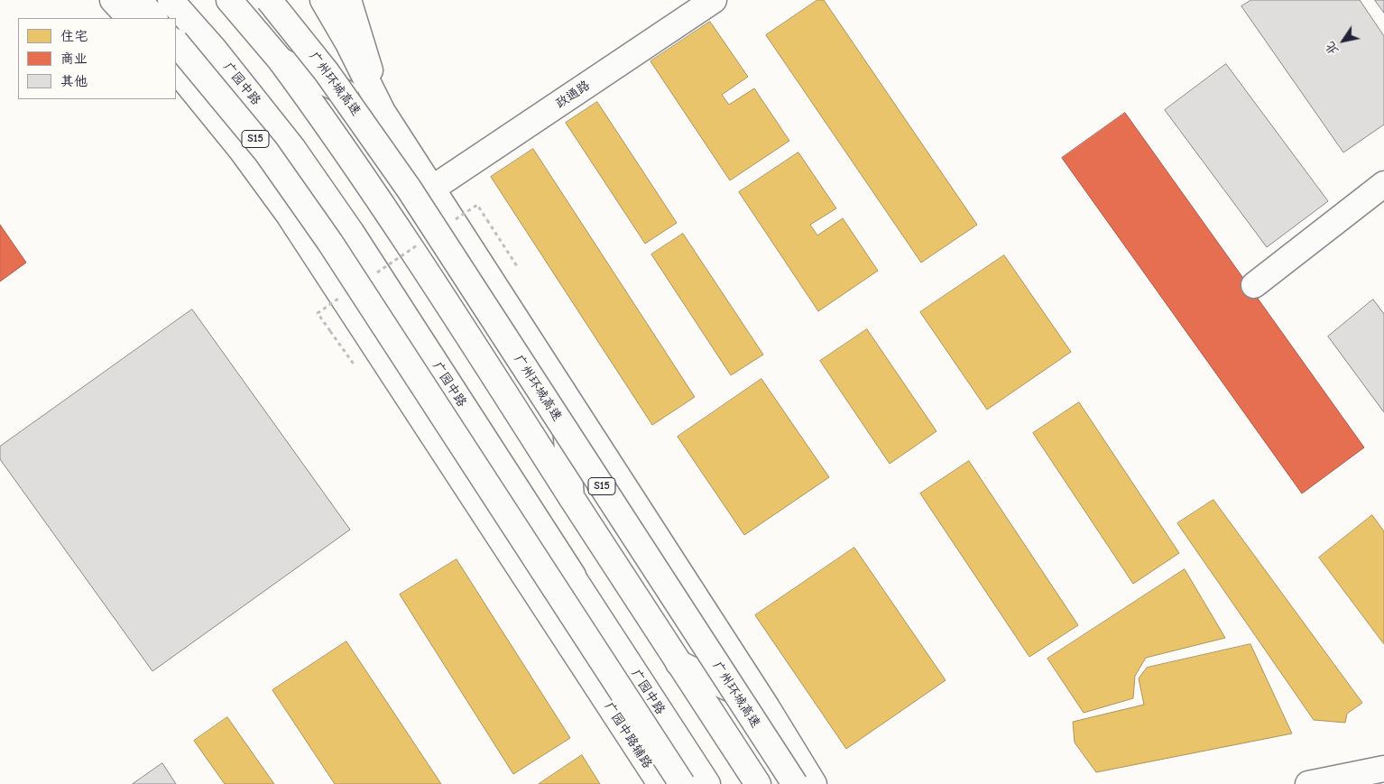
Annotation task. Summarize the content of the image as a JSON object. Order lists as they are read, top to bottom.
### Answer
{
  "streets": {
    "main road": [
      "广园中路",
      "广州环城高速",
      "政通路",
      "S15",
      "广园中路辅路"
    ]
  },
  "legend": ["住宅", "商业", "其他"],
  "north": "bottom left"
}
